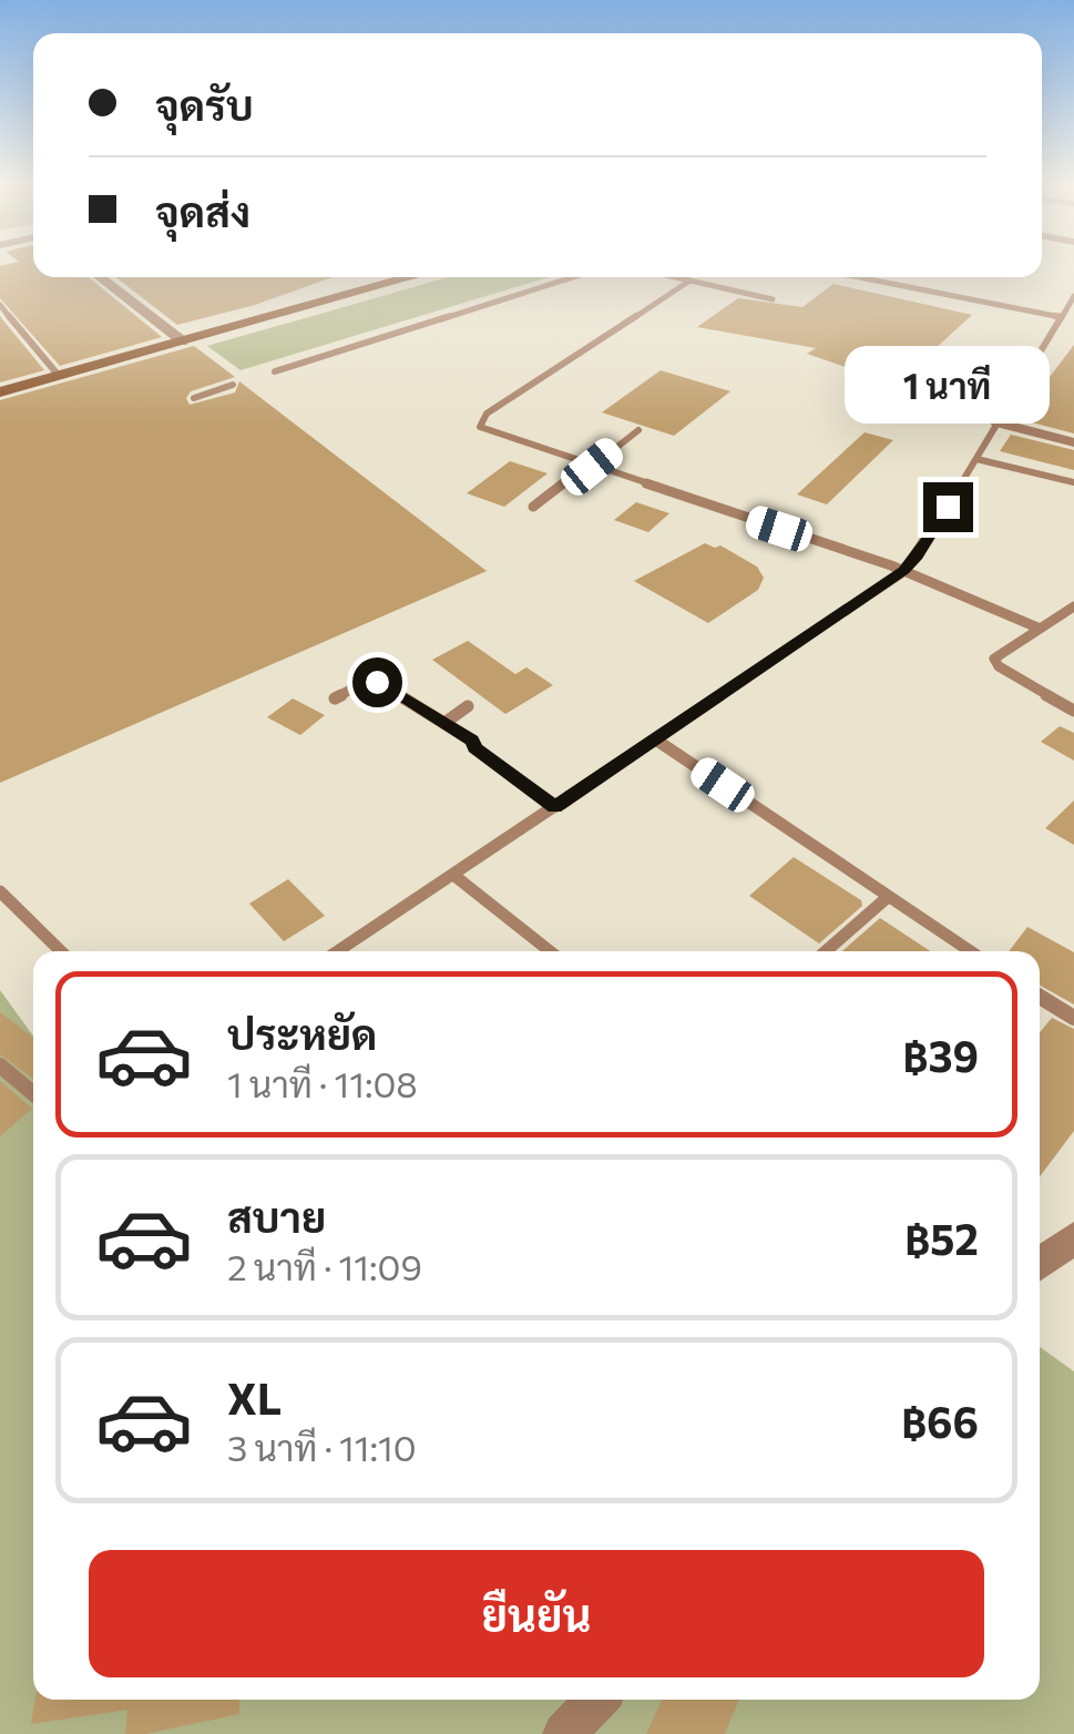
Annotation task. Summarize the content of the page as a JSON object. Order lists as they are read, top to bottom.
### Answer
{
  "page": {
    "banner": ["จุดรับ", "จุดส่ง"],
    "bubble": "1 นาที",
    "list": [
      {
        "name": "ประหยัด",
        "note": "1 นาที · 11:08",
        "value": "฿39"
      },
      {
        "name": "สบาย",
        "note": "2 นาที · 11:09",
        "value": "฿52"
      },
      {
        "name": "XL",
        "note": "3 นาที · 11:10",
        "value": "฿66"
      }
    ],
    "buttons": "ยืนยัน"
  }
}
